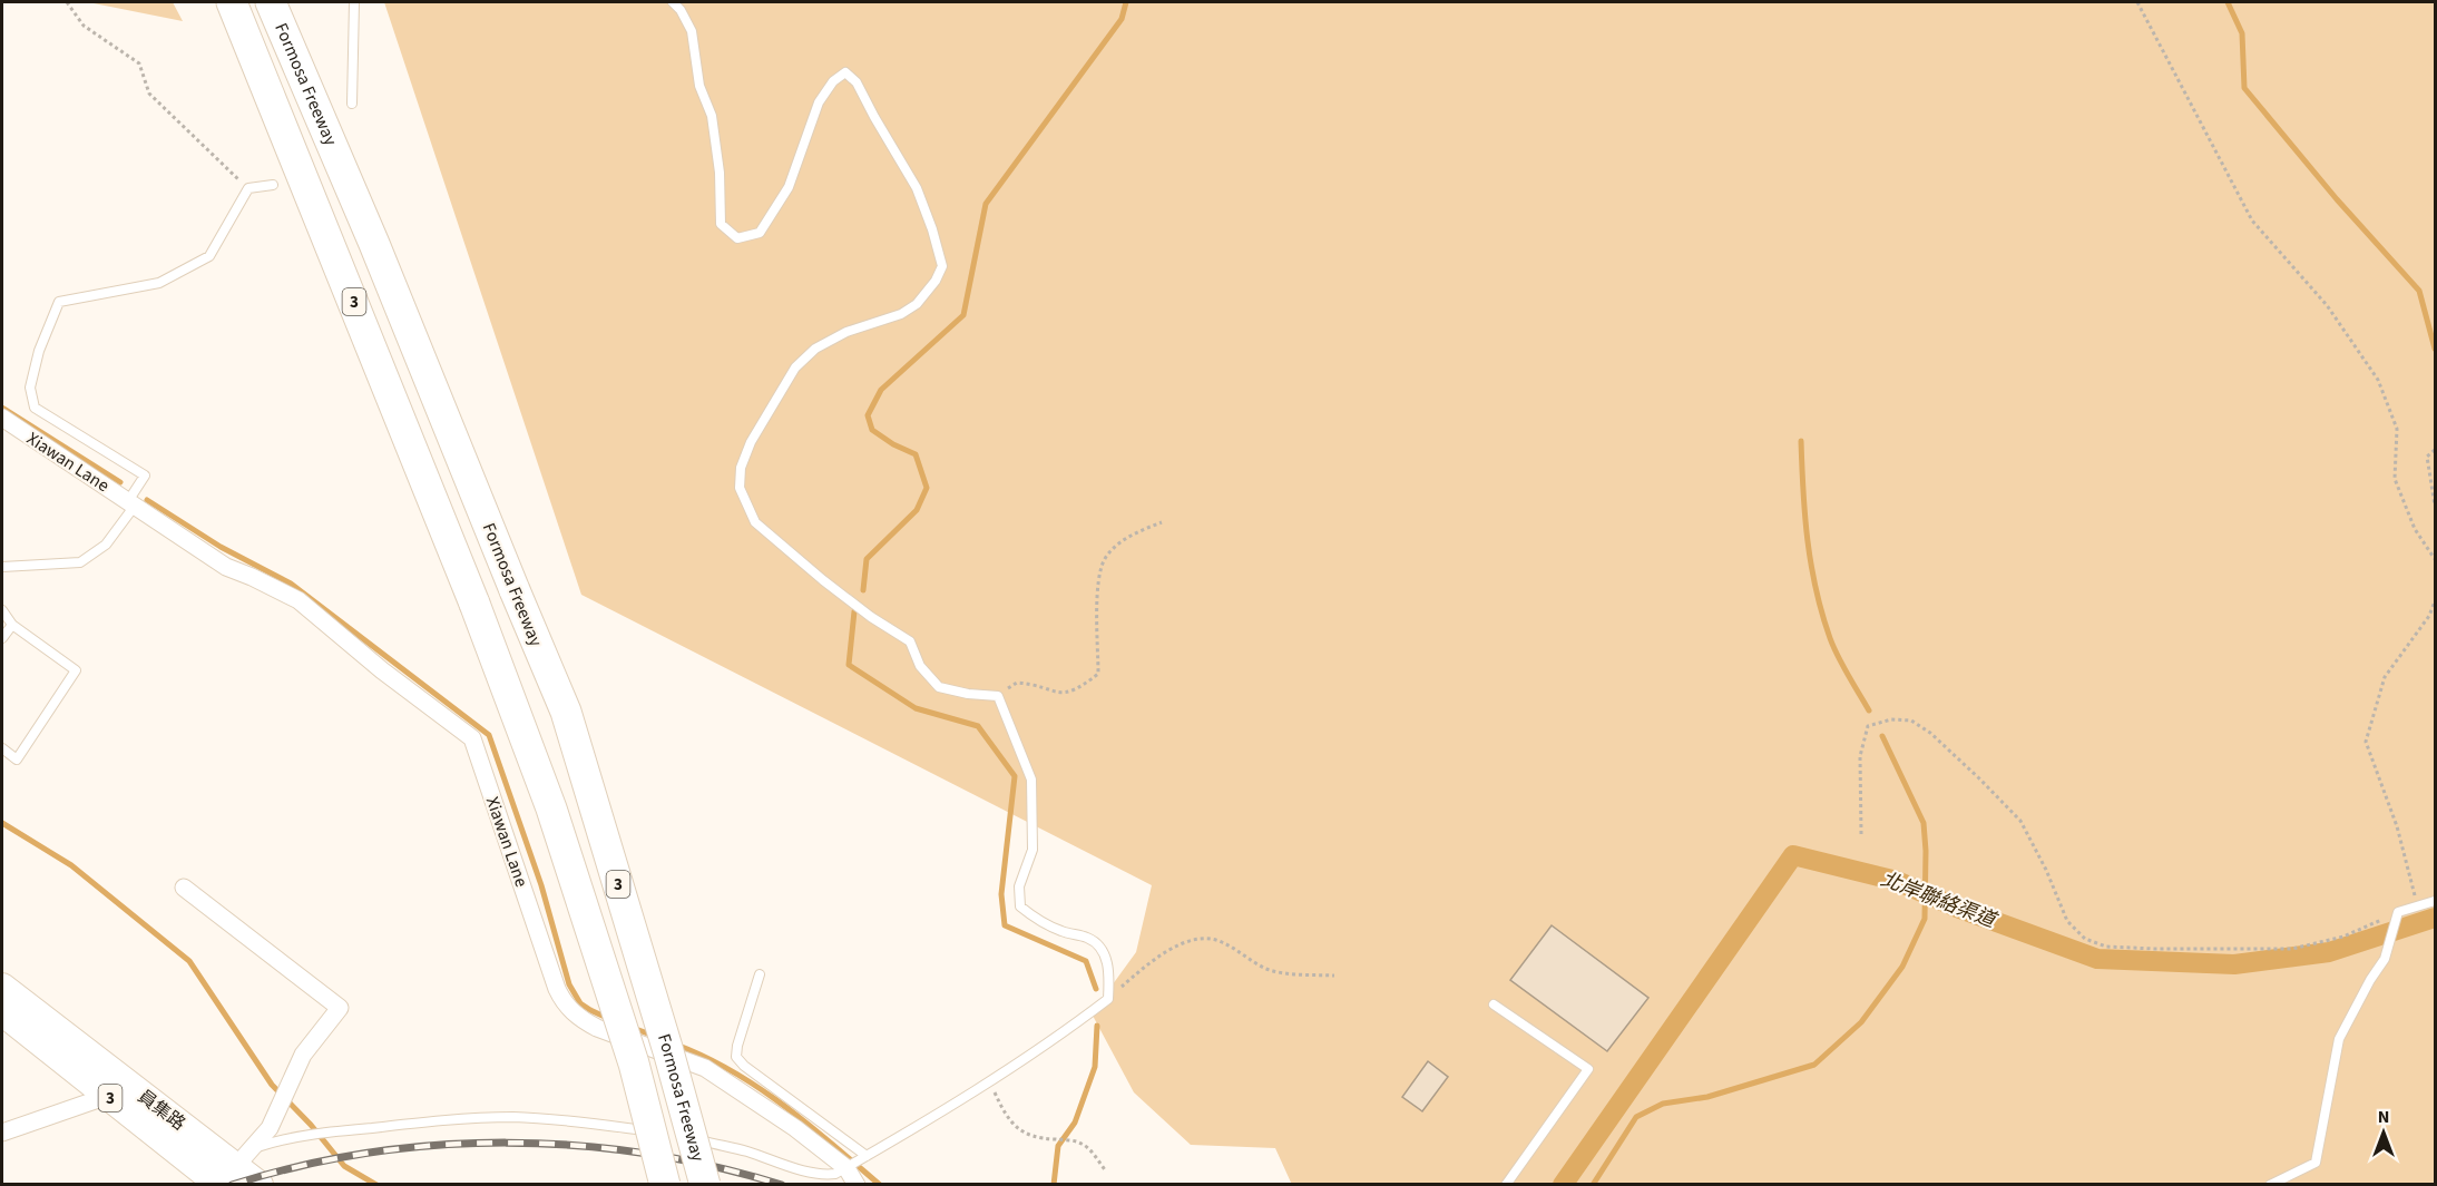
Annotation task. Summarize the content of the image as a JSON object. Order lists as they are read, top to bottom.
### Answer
{
  "streets": {
    "highway": ["Formosa Freeway", "3"],
    "main road": ["員集路"],
    "street": ["Xiawan Lane"]
  },
  "water": ["北岸聯絡渠道"],
  "north": "top"
}
